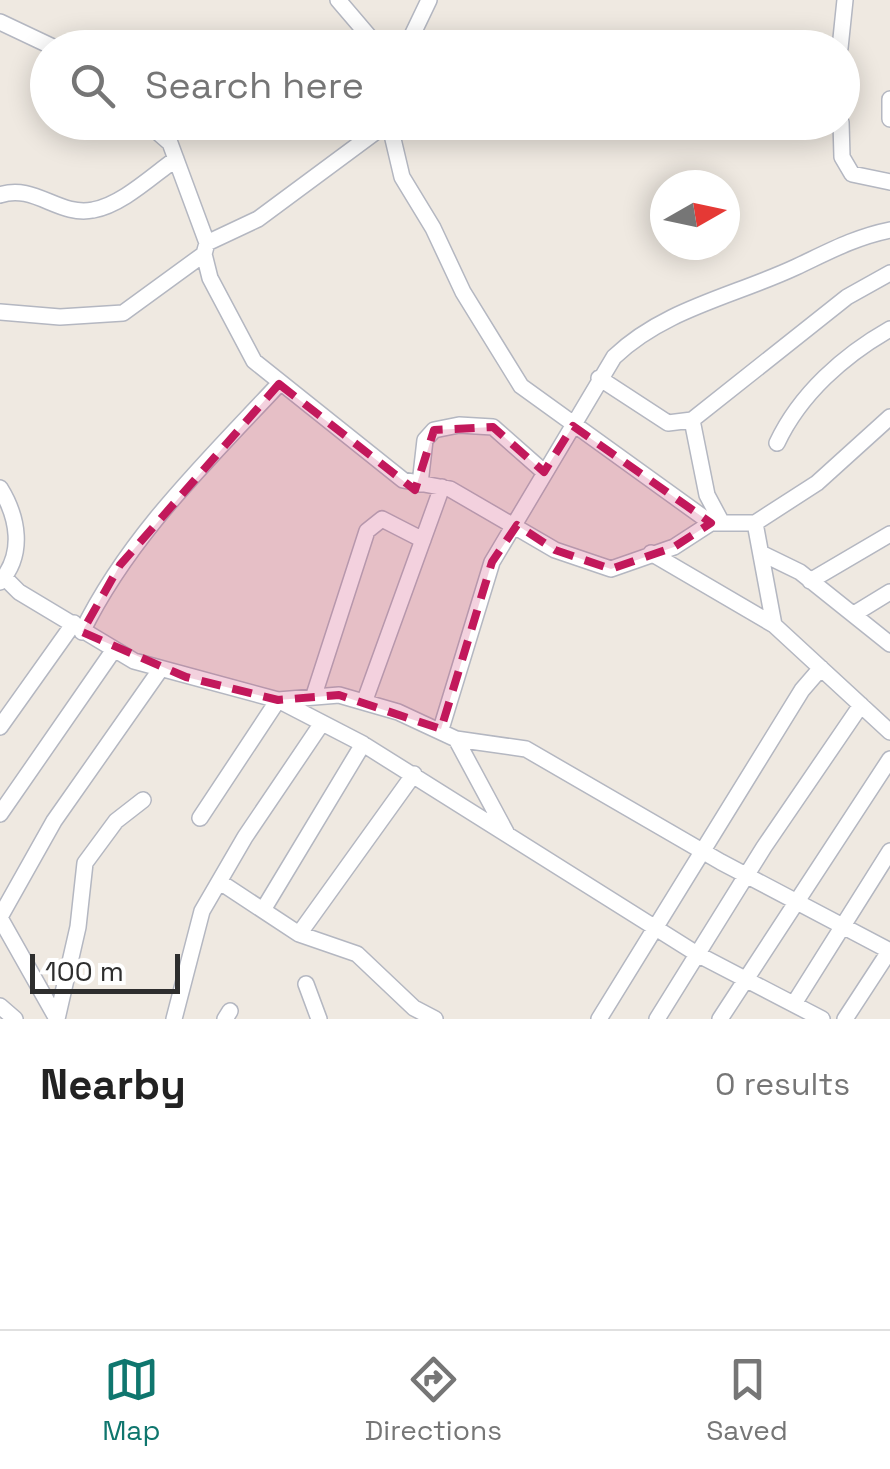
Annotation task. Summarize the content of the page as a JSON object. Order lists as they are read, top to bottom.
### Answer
{
  "scale_bar": "100 m",
  "north": "right",
  "page": {
    "search": "Search here",
    "scale": "100 m",
    "heading": ["Nearby", "0 results"],
    "nav": ["Map", "Directions", "Saved"]
  }
}
